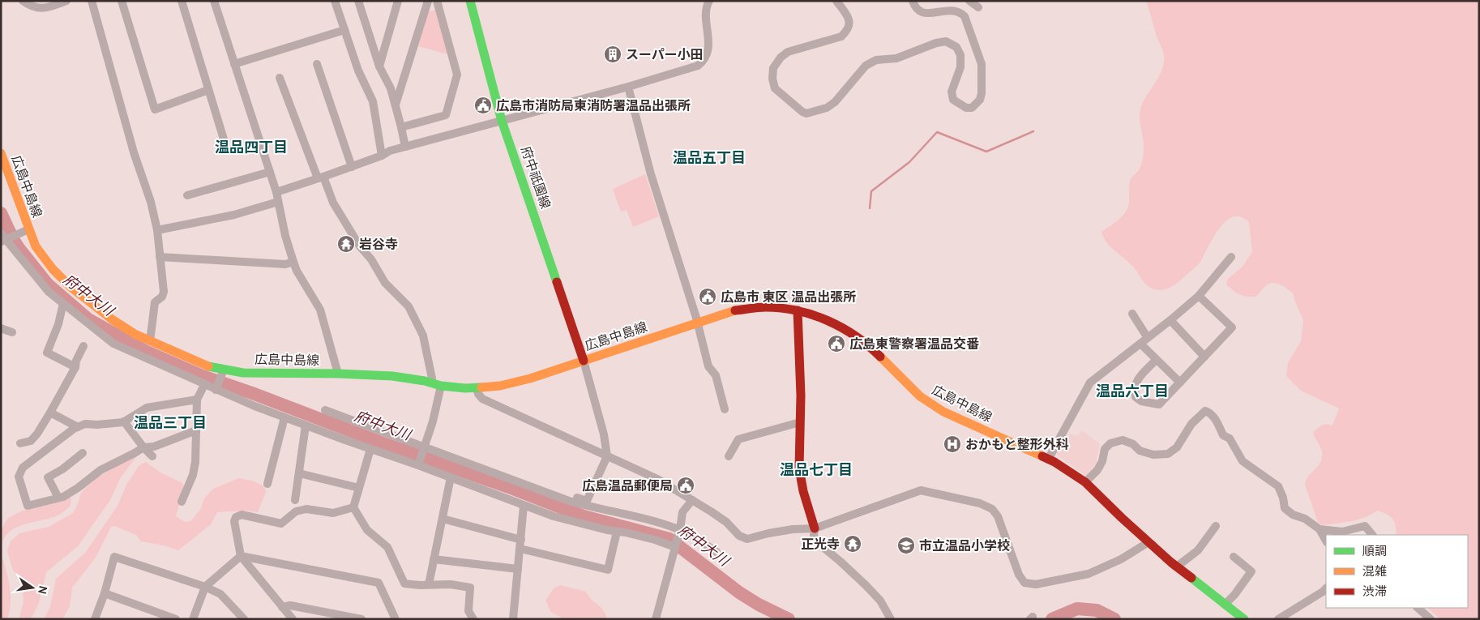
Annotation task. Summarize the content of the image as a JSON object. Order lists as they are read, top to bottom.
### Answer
{
  "streets": {
    "main road": ["府中祇園線", "広島中島線"]
  },
  "crossings": [
    ["府中祇園線", "広島中島線"]
  ],
  "districts": [
    "温品四丁目",
    "温品五丁目",
    "温品六丁目",
    "温品三丁目",
    "温品七丁目"
  ],
  "water": ["府中大川"],
  "places": {
    "building": ["スーパー小田"],
    "public building": [
      "広島市消防局東消防署温品出張所",
      "広島市 東区 温品出張所",
      "広島東警察署温品交番",
      "広島温品郵便局"
    ],
    "temple": ["岩谷寺", "正光寺"],
    "hospital": ["おかもと整形外科"],
    "school or university": ["市立温品小学校"]
  },
  "legend": ["順調", "混雑", "渋滞"],
  "north": "right"
}
